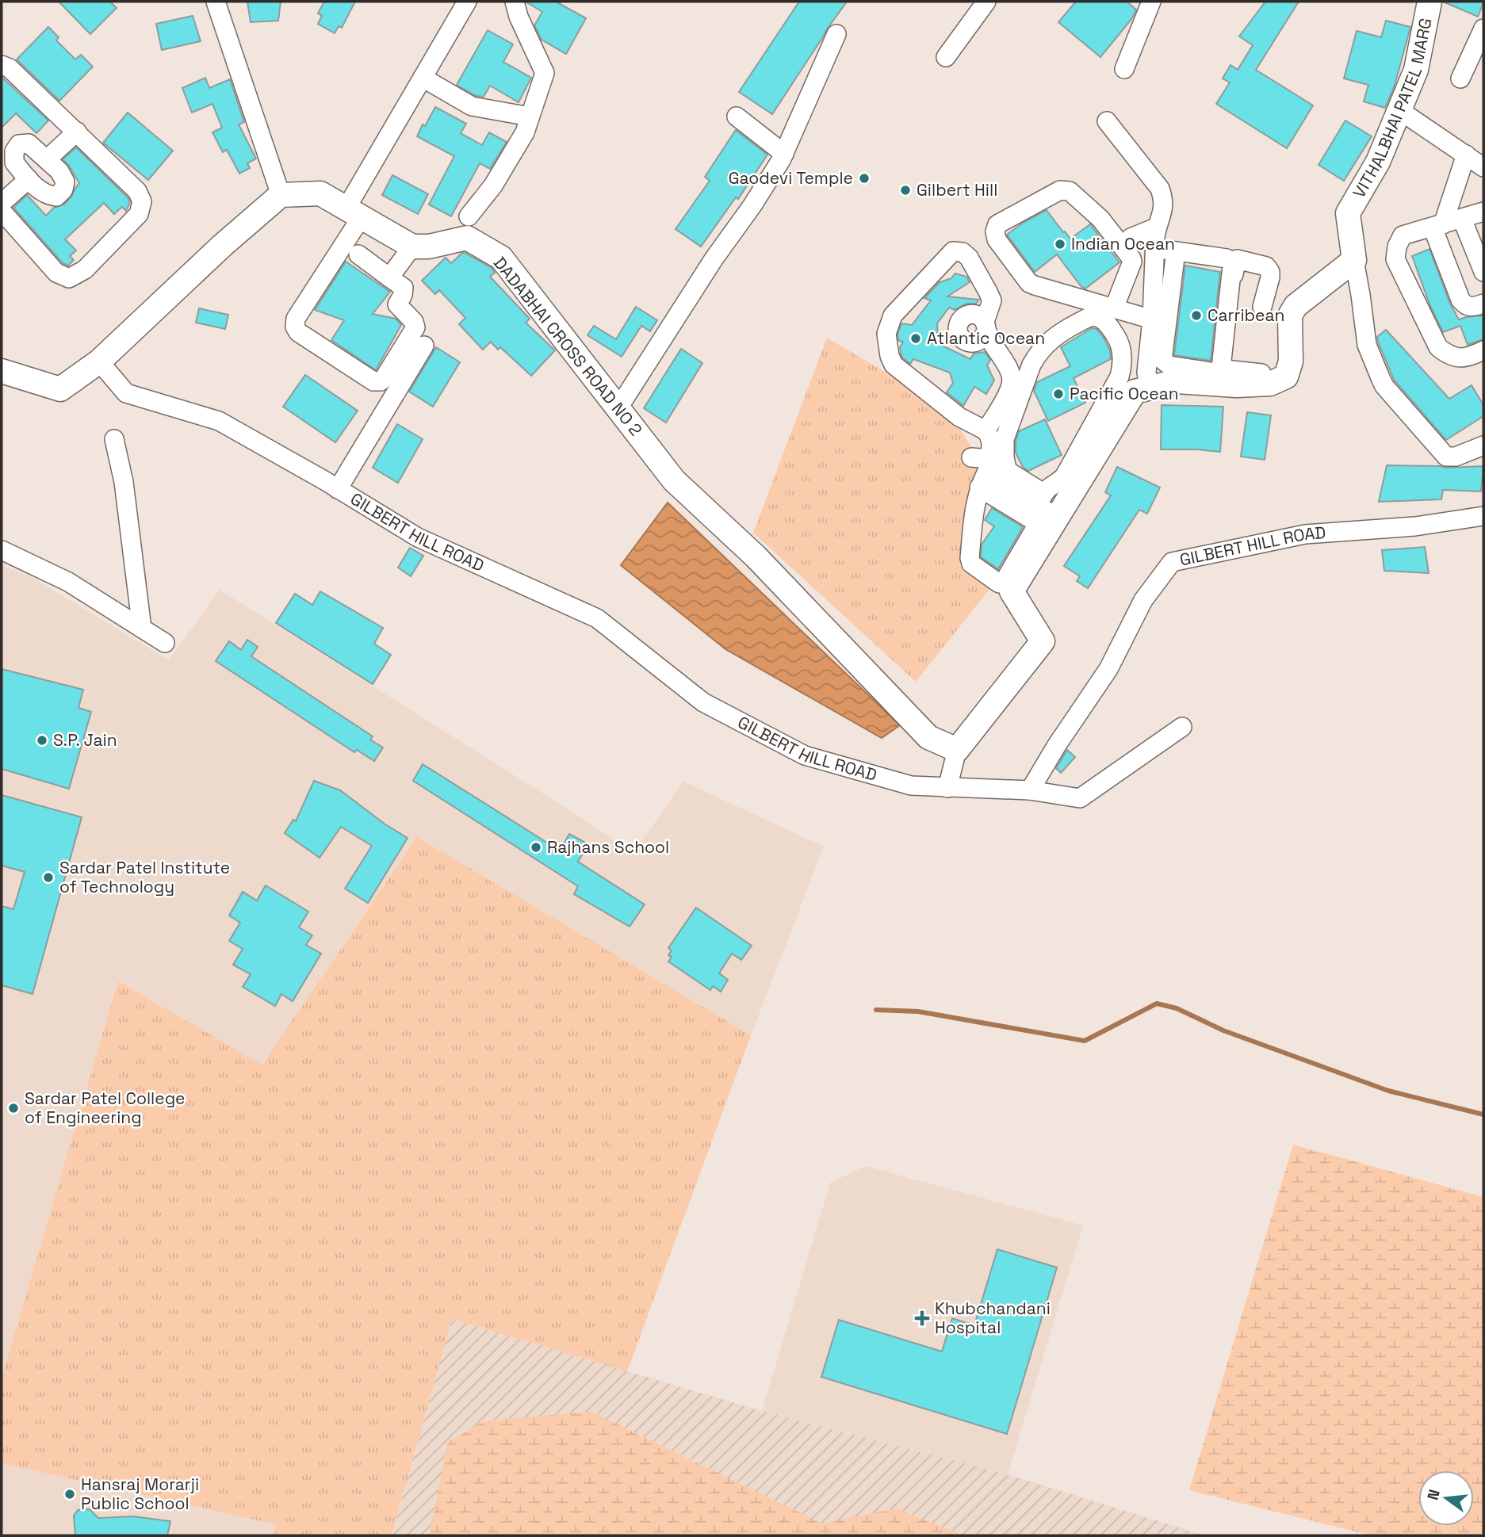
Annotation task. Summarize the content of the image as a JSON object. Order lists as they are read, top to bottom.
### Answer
{
  "streets": {
    "street": ["VITHALBHAI PATEL MARG", "DADABHAI CROSS ROAD NO 2", "GILBERT HILL ROAD"]
  },
  "places": {
    "other": [
      "Gaodevi Temple",
      "Gilbert Hill",
      "Indian Ocean",
      "Carribean",
      "Atlantic Ocean",
      "Pacific Ocean",
      "S.P. Jain",
      "Rajhans School",
      "Sardar Patel Institute of Technology",
      "Sardar Patel College of Engineering",
      "Hansraj Morarji Public School"
    ],
    "health": ["Khubchandani Hospital"]
  },
  "north": "left"
}
